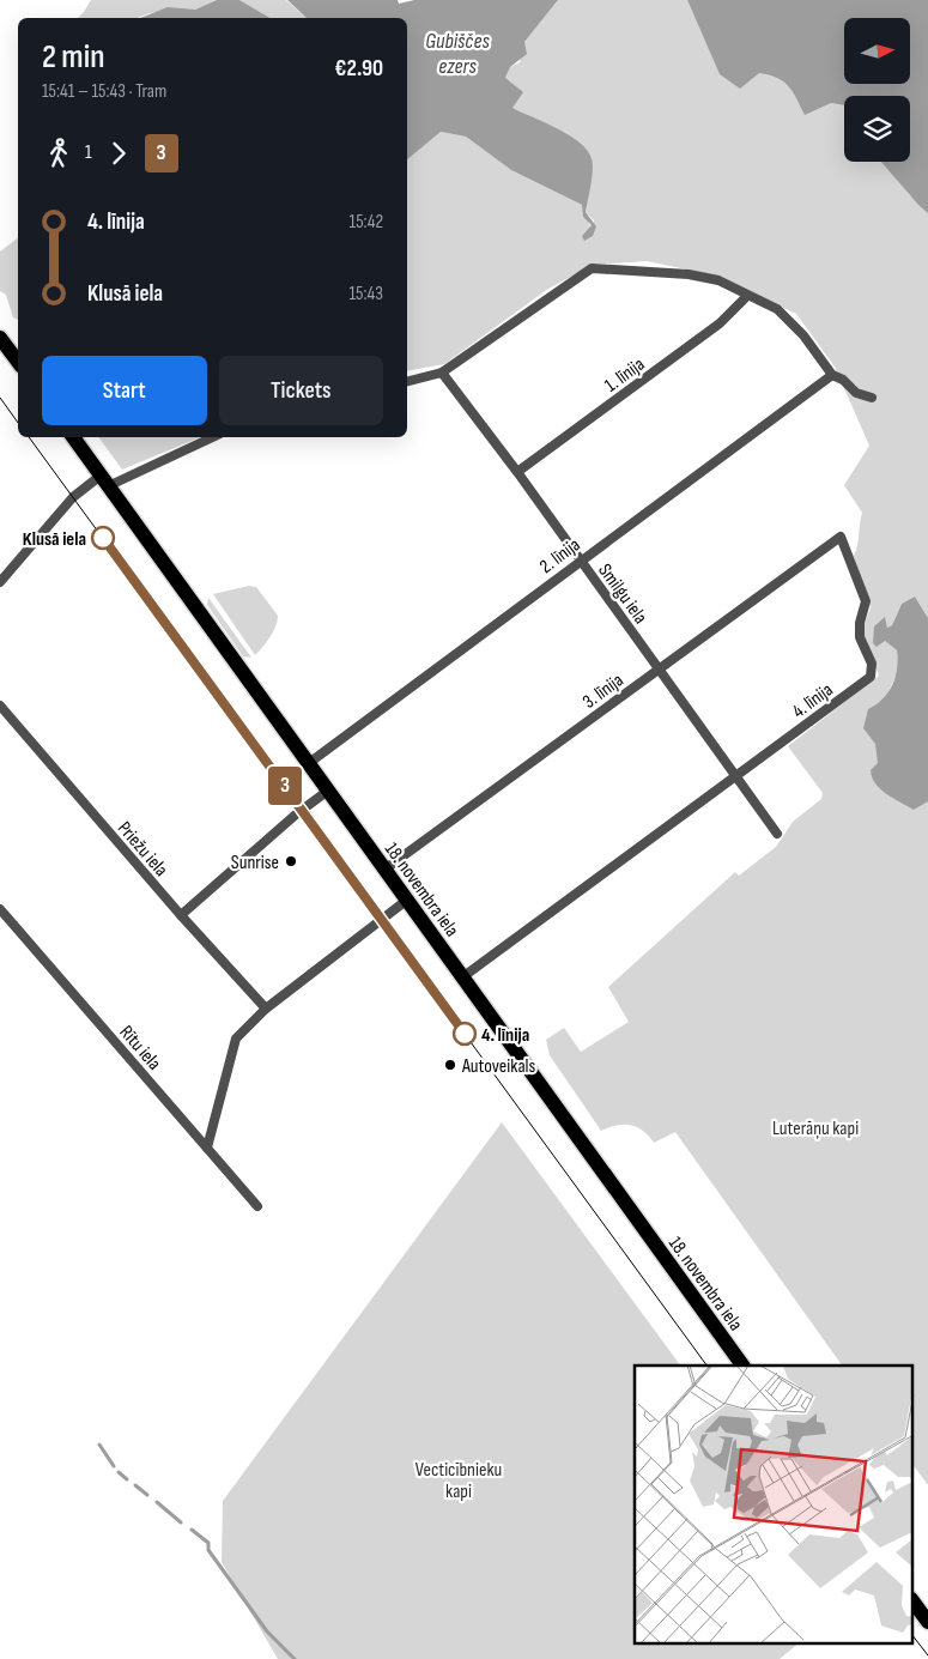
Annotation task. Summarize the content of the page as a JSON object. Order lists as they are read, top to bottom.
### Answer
{
  "streets": {
    "main road": ["18. novembra iela"],
    "street": [
      "1. līnija",
      "2. līnija",
      "Smilgu iela",
      "3. līnija",
      "4. līnija",
      "Priežu iela",
      "Rītu iela"
    ]
  },
  "crossings": [
    ["1. līnija", "Smilgu iela"],
    ["2. līnija", "Smilgu iela"],
    ["2. līnija", "18. novembra iela"],
    ["Smilgu iela", "3. līnija"],
    ["Smilgu iela", "4. līnija"],
    ["3. līnija", "4. līnija"],
    ["3. līnija", "18. novembra iela"],
    ["4. līnija", "18. novembra iela"]
  ],
  "water": ["Gubiščes ezers"],
  "parks": ["Luterāņu kapi", "Vecticībnieku kapi"],
  "places": [
    "Klusā iela",
    "Sunrise",
    "4. līnija",
    "Autoveikals"
  ],
  "lines": ["tram line 3"],
  "north": "right",
  "page": {
    "on_map": "3",
    "heading": ["2 min", "15:41 – 15:43 · Tram", "€2.90"],
    "legs": ["1", "3"],
    "list": [
      {
        "name": "4. līnija",
        "value": "15:42"
      },
      {
        "name": "Klusā iela",
        "value": "15:43"
      }
    ],
    "buttons": ["Start", "Tickets"]
  }
}
